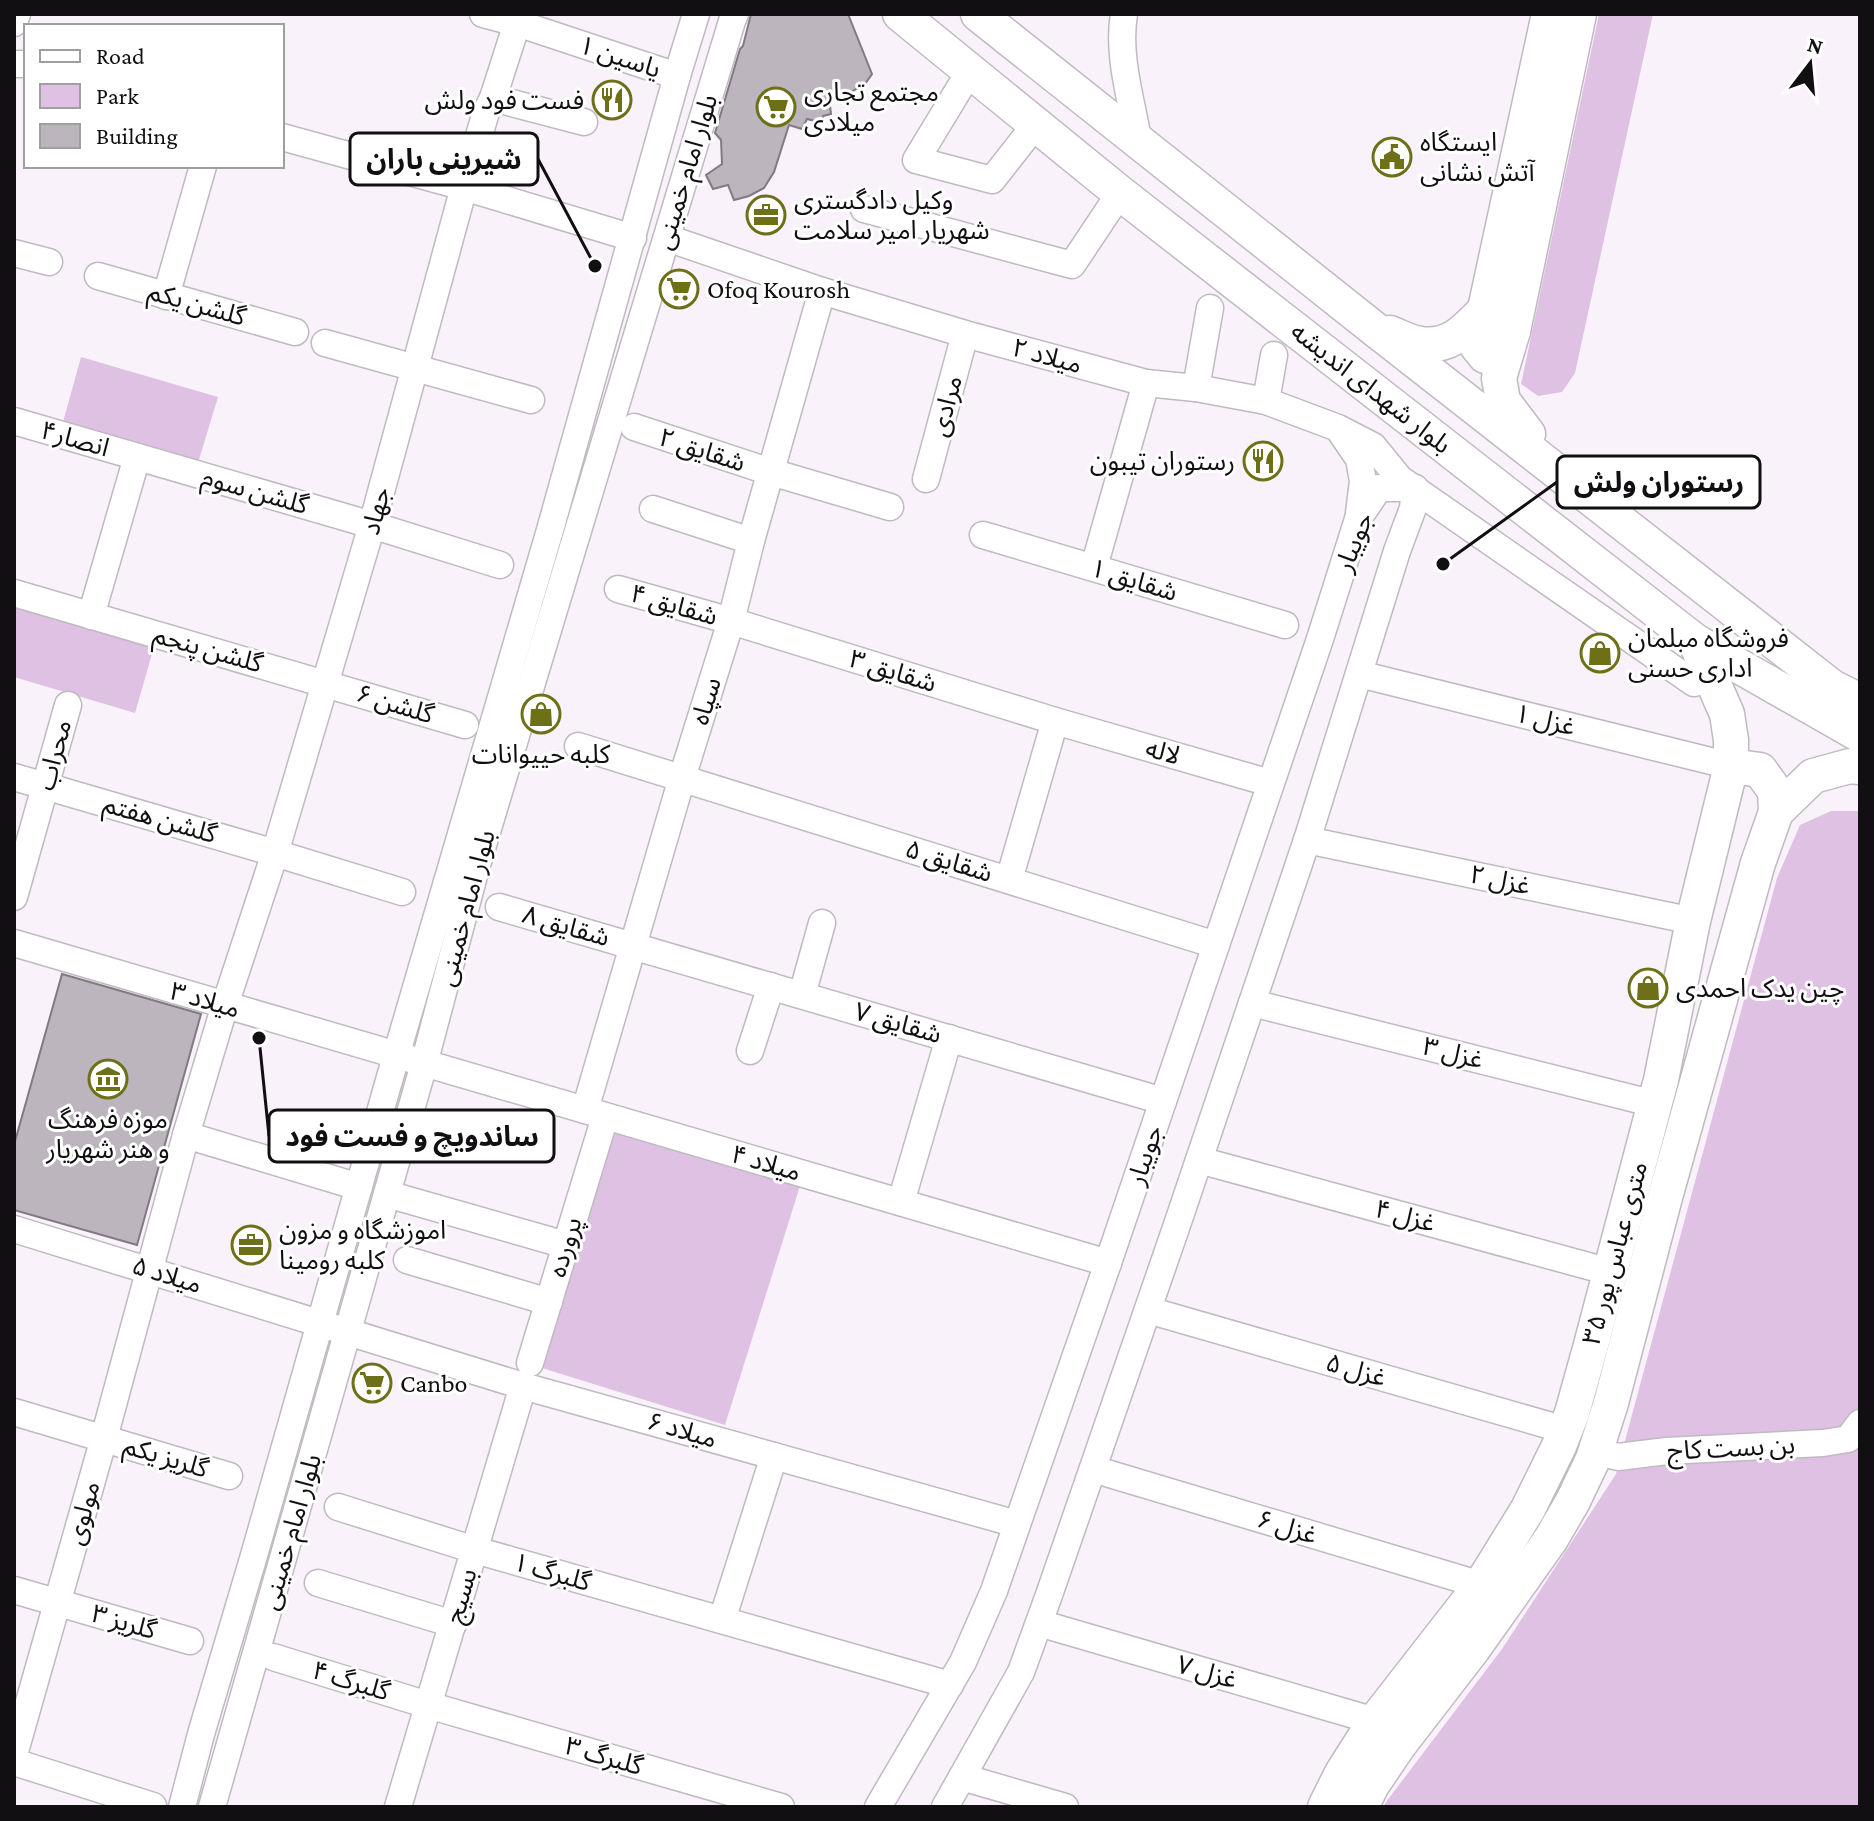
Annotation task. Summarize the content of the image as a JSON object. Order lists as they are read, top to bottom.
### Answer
{
  "streets": {
    "main road": ["بلوار شهدای اندیشه", "۳۵ متری عباس پور"],
    "street": [
      "یاسین ۱",
      "بلوار امام خمینی",
      "گلشن یکم",
      "میلاد ۲",
      "مرادی",
      "انصار۴",
      "شقایق ۲",
      "گلشن سوم",
      "جهاد",
      "جویبار",
      "شقایق ۱",
      "شقایق ۴",
      "گلشن پنجم",
      "شقایق ۳",
      "سپاه",
      "گلشن ۶",
      "غزل ۱",
      "لاله",
      "محراب",
      "گلشن هفتم",
      "شقایق ۵",
      "غزل ۲",
      "شقایق ۸",
      "میلاد ۳",
      "شقایق ۷",
      "غزل ۳",
      "میلاد ۴",
      "غزل ۴",
      "پرورده",
      "میلاد ۵",
      "غزل ۵",
      "میلاد ۶",
      "بن بست کاج",
      "گلریز یکم",
      "مولوی",
      "غزل ۶",
      "گلبرگ ۱",
      "بسیج",
      "گلریز ۳",
      "غزل ۷",
      "گلبرگ ۴",
      "گلبرگ ۳"
    ]
  },
  "crossings": [
    ["یاسین ۱", "بلوار امام خمینی"],
    ["یاسین ۱", "جهاد"],
    ["بلوار امام خمینی", "میلاد ۲"],
    ["بلوار امام خمینی", "میلاد ۳"],
    ["بلوار امام خمینی", "میلاد ۴"],
    ["بلوار امام خمینی", "میلاد ۵"],
    ["بلوار امام خمینی", "میلاد ۶"],
    ["میلاد ۲", "مرادی"],
    ["میلاد ۲", "جویبار"],
    ["میلاد ۲", "سپاه"],
    ["بلوار شهدای اندیشه", "۳۵ متری عباس پور"],
    ["انصار۴", "گلشن سوم"],
    ["شقایق ۲", "سپاه"],
    ["گلشن سوم", "جهاد"],
    ["جهاد", "گلشن پنجم"],
    ["جهاد", "گلشن ۶"],
    ["جهاد", "گلشن هفتم"],
    ["جهاد", "میلاد ۳"],
    ["جهاد", "مولوی"],
    ["جویبار", "غزل ۱"],
    ["جویبار", "لاله"],
    ["جویبار", "شقایق ۵"],
    ["جویبار", "غزل ۲"],
    ["جویبار", "شقایق ۷"],
    ["جویبار", "غزل ۳"],
    ["جویبار", "میلاد ۴"],
    ["جویبار", "غزل ۴"],
    ["جویبار", "غزل ۵"],
    ["جویبار", "میلاد ۶"],
    ["جویبار", "غزل ۶"],
    ["جویبار", "گلبرگ ۱"],
    ["جویبار", "غزل ۷"],
    ["شقایق ۴", "شقایق ۳"],
    ["شقایق ۴", "سپاه"],
    ["گلشن پنجم", "گلشن ۶"],
    ["شقایق ۳", "سپاه"],
    ["شقایق ۳", "لاله"],
    ["سپاه", "شقایق ۵"],
    ["سپاه", "شقایق ۸"],
    ["سپاه", "شقایق ۷"],
    ["سپاه", "میلاد ۴"],
    ["سپاه", "پرورده"],
    ["غزل ۱", "۳۵ متری عباس پور"],
    ["محراب", "گلشن هفتم"],
    ["غزل ۲", "۳۵ متری عباس پور"],
    ["شقایق ۸", "شقایق ۷"],
    ["میلاد ۳", "میلاد ۴"],
    ["غزل ۳", "۳۵ متری عباس پور"],
    ["میلاد ۴", "پرورده"],
    ["غزل ۴", "۳۵ متری عباس پور"],
    ["پرورده", "میلاد ۶"],
    ["پرورده", "بسیج"],
    ["۳۵ متری عباس پور", "غزل ۵"],
    ["۳۵ متری عباس پور", "بن بست کاج"],
    ["۳۵ متری عباس پور", "غزل ۶"],
    ["۳۵ متری عباس پور", "غزل ۷"],
    ["میلاد ۵", "میلاد ۶"],
    ["میلاد ۵", "مولوی"],
    ["میلاد ۶", "بسیج"],
    ["گلریز یکم", "مولوی"],
    ["مولوی", "گلریز ۳"],
    ["گلبرگ ۱", "بسیج"],
    ["بسیج", "گلبرگ ۴"],
    ["بسیج", "گلبرگ ۳"],
    ["گلبرگ ۴", "گلبرگ ۳"]
  ],
  "places": {
    "restaurant": ["فست فود ولش", "رستوران تیبون"],
    "supermarket": ["مجتمع تجاری میلادی", "Ofoq Kourosh", "Canbo"],
    "public building": ["ایستگاه آتش نشانی"],
    "office": ["وکیل دادگستری شهریار امیر سلامت", "اموزشگاه و مزون کلبه رومینا"],
    "other": ["شیرینی باران", "رستوران ولش", "ساندویچ و فست فود"],
    "shop": ["فروشگاه مبلمان اداری حسنی", "کلبه حییوانات", "چین یدک احمدی"],
    "museum": ["موزه فرهنگ و هنر شهریار"]
  },
  "legend": ["Road", "Park", "Building"],
  "north": "top"
}
